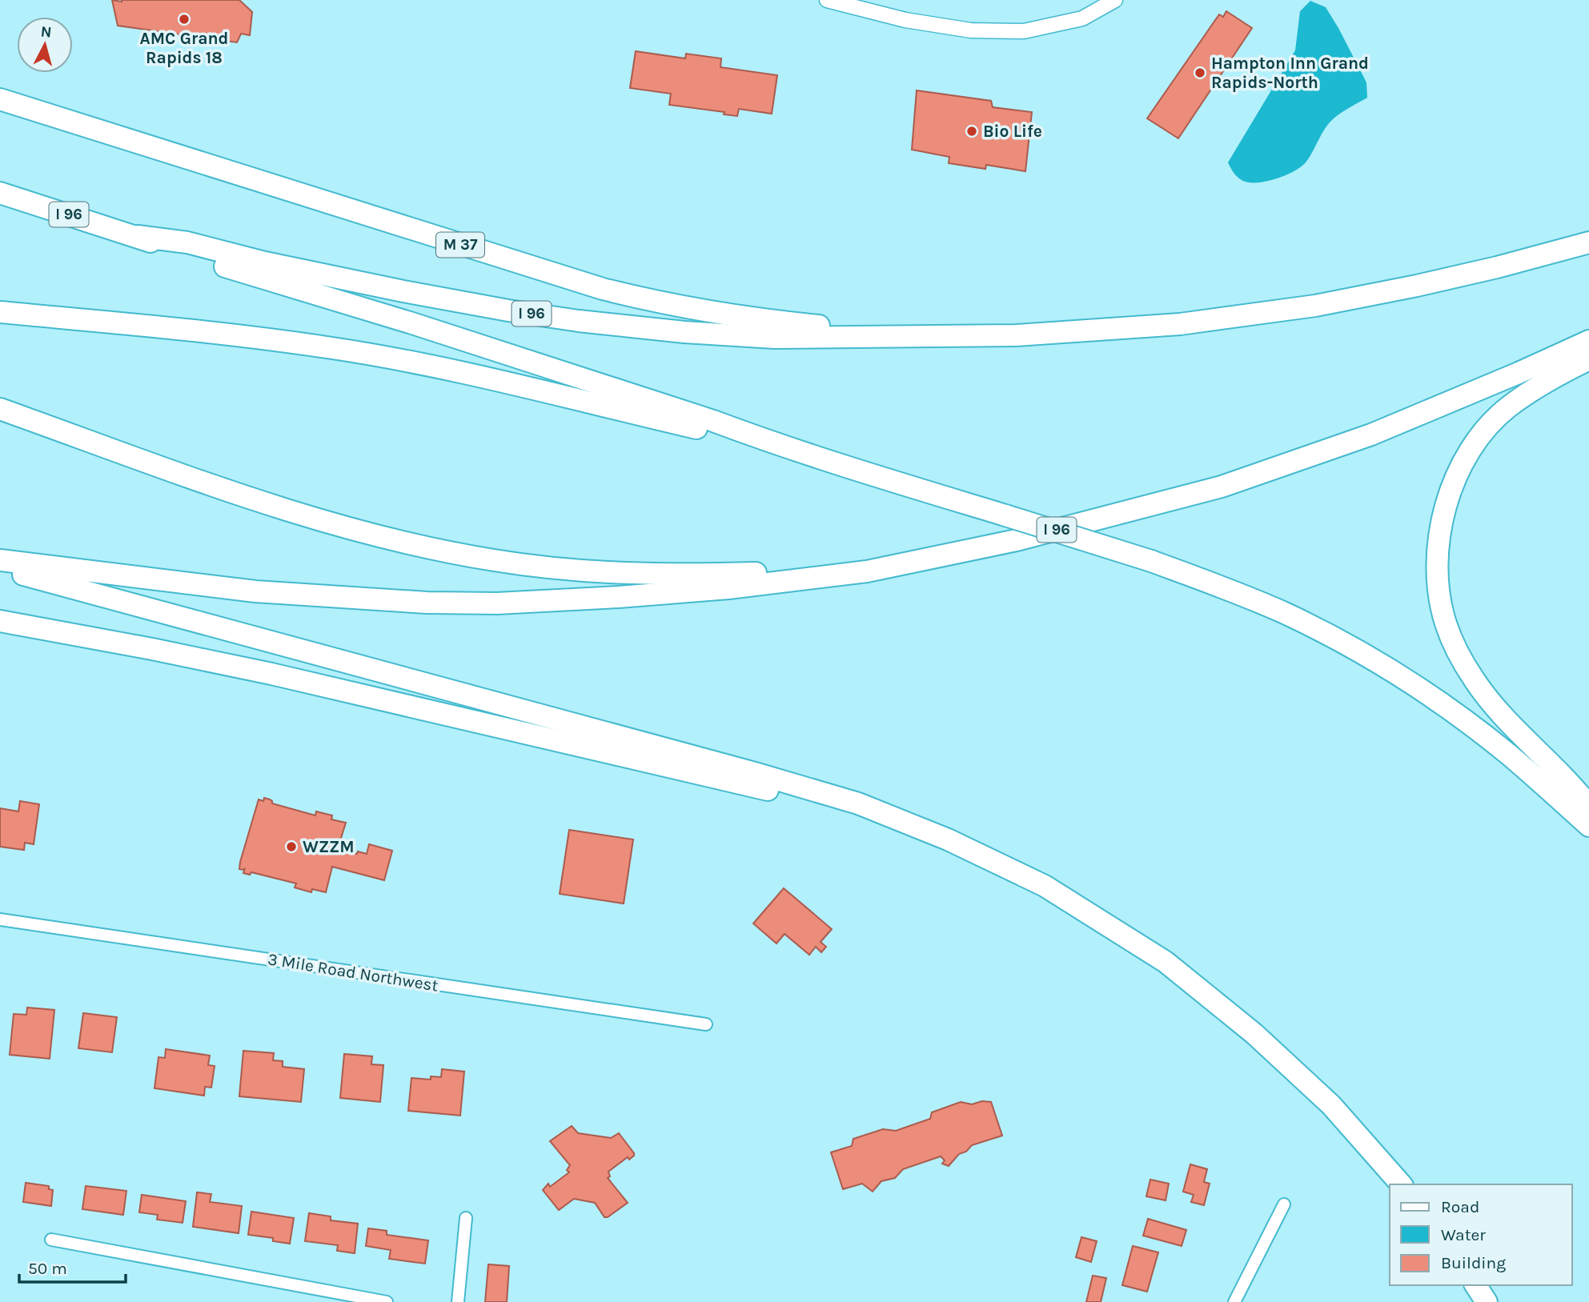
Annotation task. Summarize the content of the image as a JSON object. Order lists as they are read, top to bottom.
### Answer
{
  "streets": {
    "highway": ["I 96", "M 37"],
    "street": ["3 Mile Road Northwest"]
  },
  "crossings": [
    ["I 96", "M 37"]
  ],
  "places": [
    "AMC Grand Rapids 18",
    "Hampton Inn Grand Rapids-North",
    "Bio Life",
    "WZZM"
  ],
  "legend": ["Road", "Water", "Building"],
  "scale_bar": "50 m",
  "north": "top"
}
